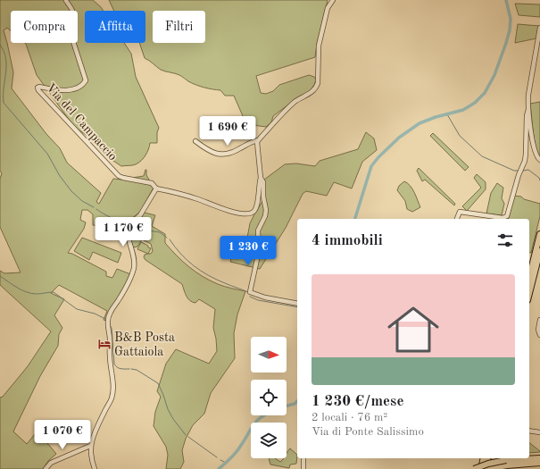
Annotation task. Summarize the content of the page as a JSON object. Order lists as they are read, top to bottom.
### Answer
{
  "streets": {
    "street": ["Via del Campaccio"]
  },
  "places": {
    "hotel": ["B&B Posta Gattaiola"]
  },
  "north": "right",
  "page": {
    "chip": ["Compra", "Affitta", "Filtri"],
    "price": [
      "1 690 €",
      "1 170 €",
      "1 230 €",
      "1 070 €"
    ],
    "heading": "4 immobili",
    "list": [
      {
        "name": "1 230 €/mese",
        "note": "2 locali · 76 m² · Via di Ponte Salissimo"
      }
    ]
  }
}
